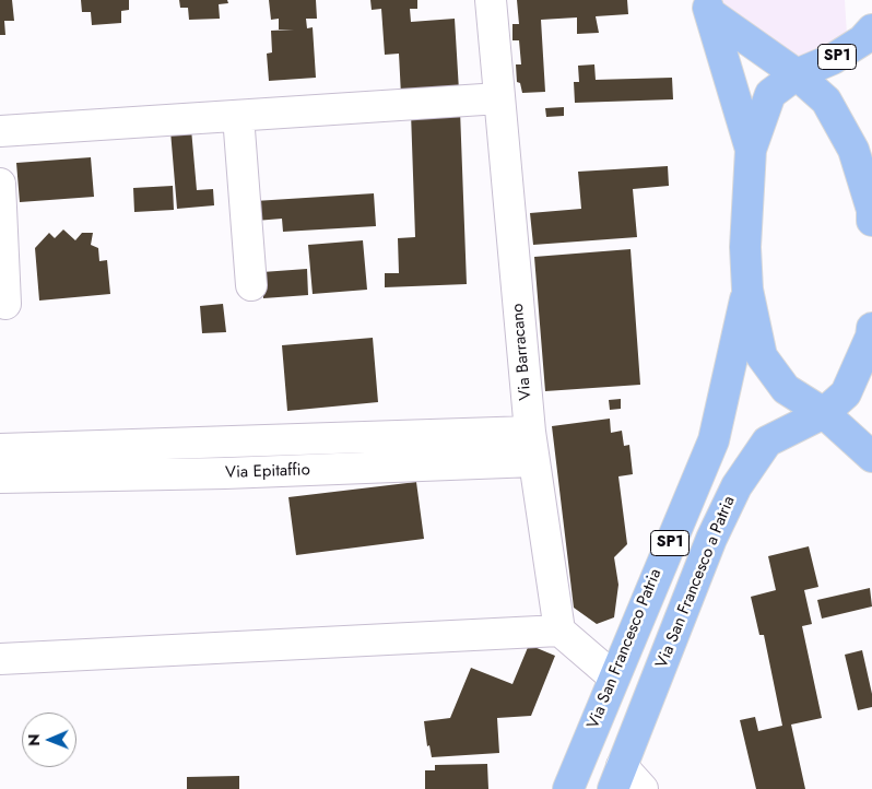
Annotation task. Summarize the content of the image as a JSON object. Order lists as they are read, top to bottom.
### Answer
{
  "streets": {
    "main road": ["SP1", "Via San Francesco a Patria", "Via San Francesco Patria"],
    "street": ["Via Barracano", "Via Epitaffio"]
  },
  "crossings": [
    ["Via Barracano", "Via Epitaffio"]
  ],
  "north": "left"
}
